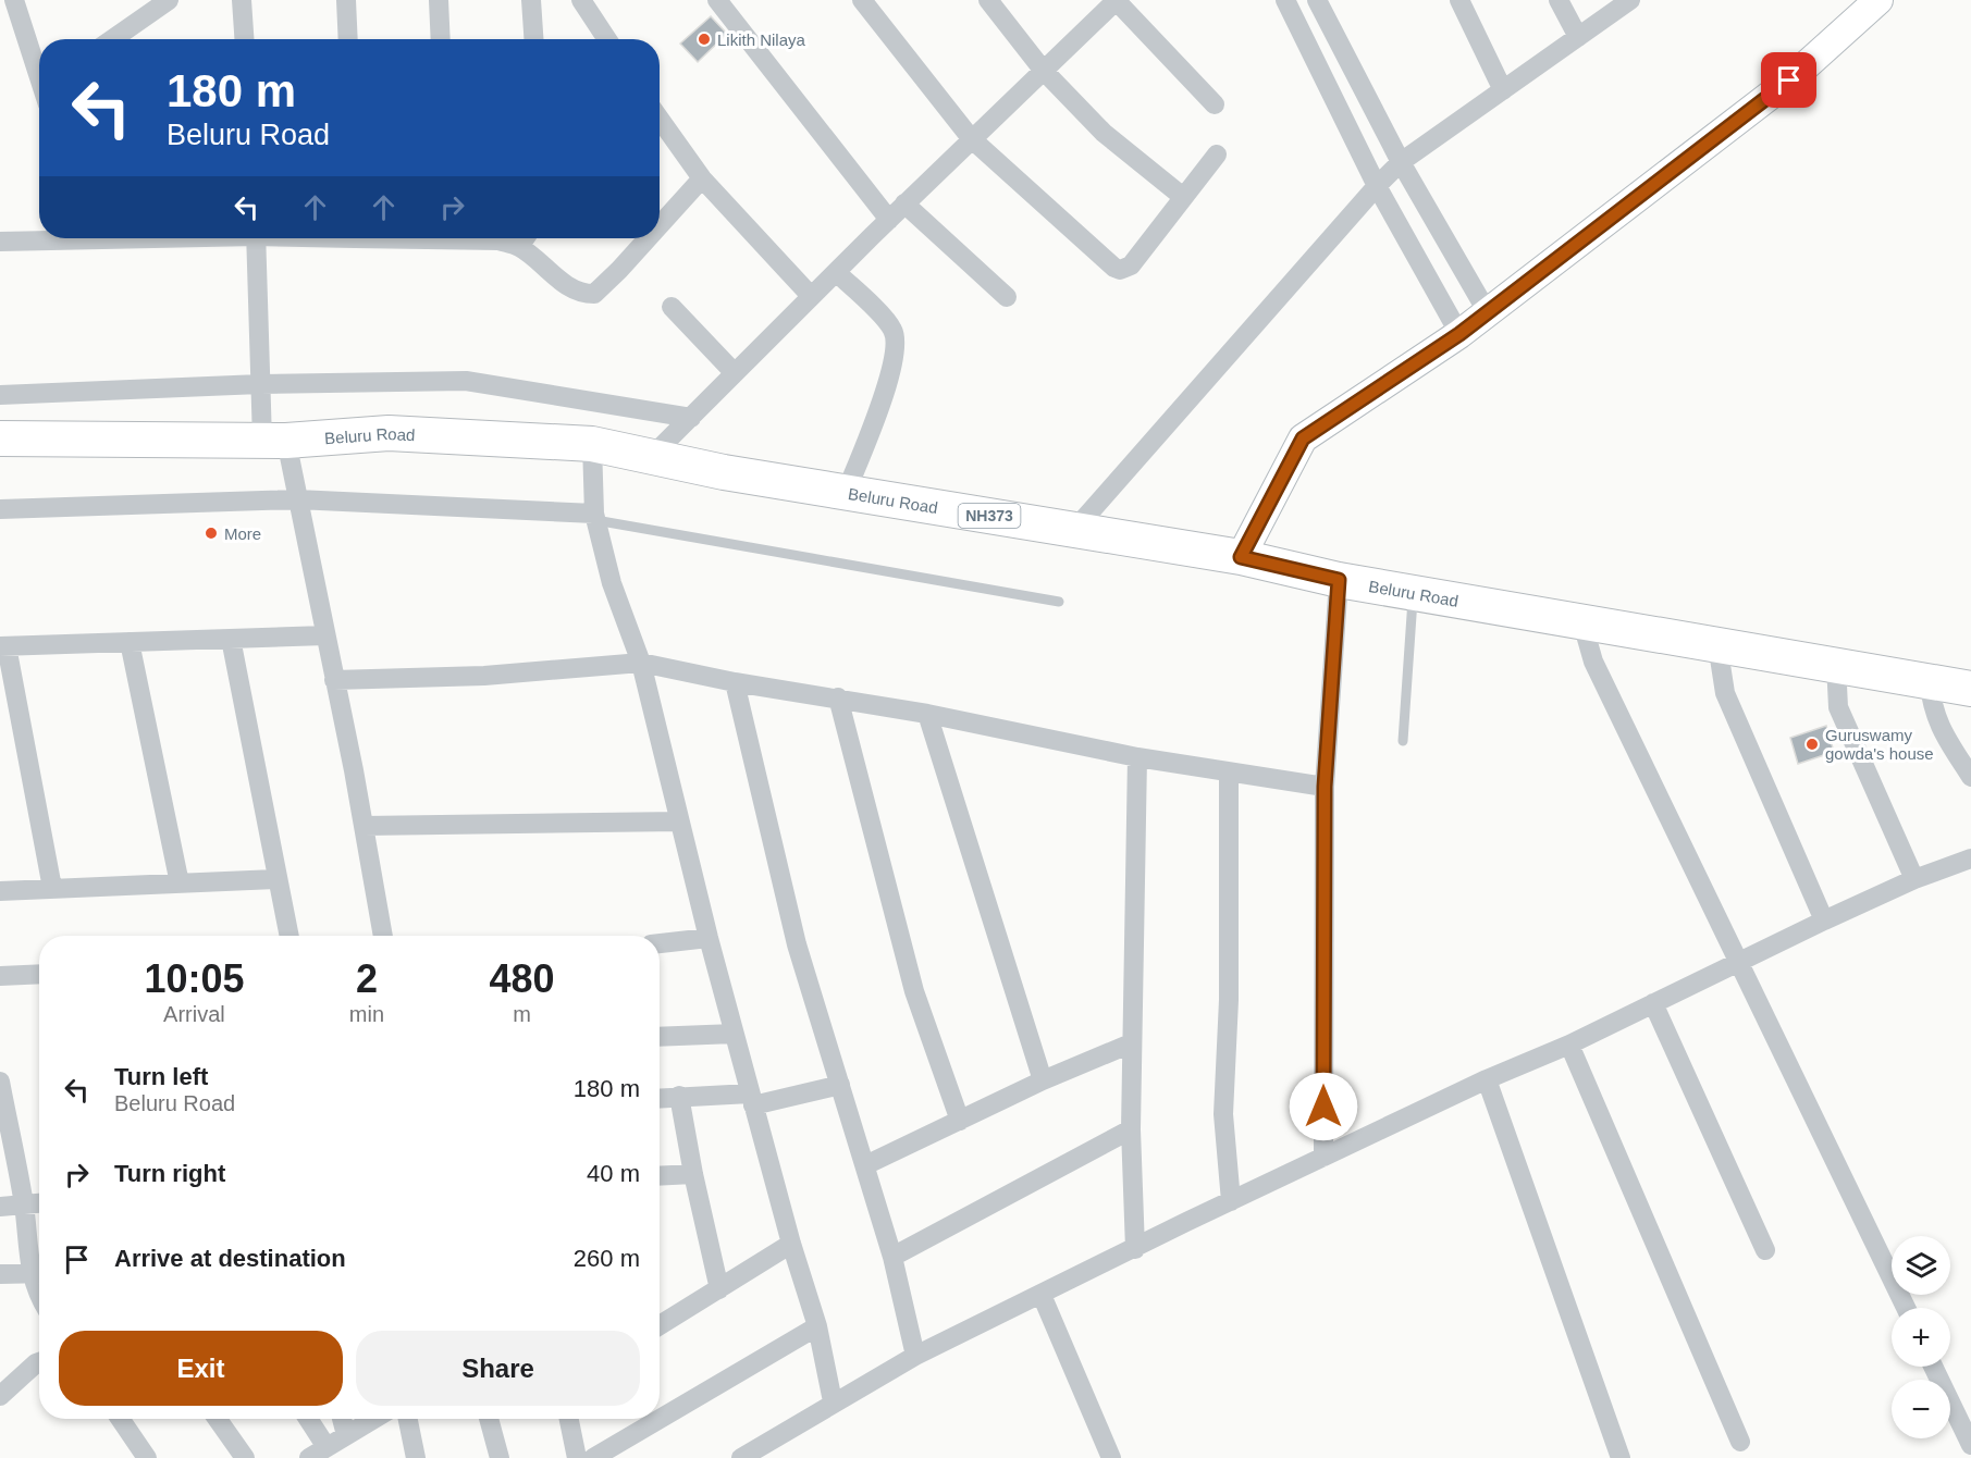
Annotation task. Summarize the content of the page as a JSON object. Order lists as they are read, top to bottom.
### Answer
{
  "streets": {
    "highway": ["Beluru Road", "NH373"]
  },
  "places": ["Likith Nilaya", "More", "Guruswamy gowda's house"],
  "page": {
    "turn": ["180 m", "Beluru Road"],
    "eta": [
      "10:05",
      "Arrival",
      "2",
      "min",
      "480",
      "m"
    ],
    "list": [
      {
        "name": "Turn left",
        "note": "Beluru Road",
        "value": "180 m"
      },
      {
        "name": "Turn right",
        "value": "40 m"
      },
      {
        "name": "Arrive at destination",
        "value": "260 m"
      }
    ],
    "map_buttons": ["+", "−"],
    "buttons": ["Exit", "Share"]
  }
}
